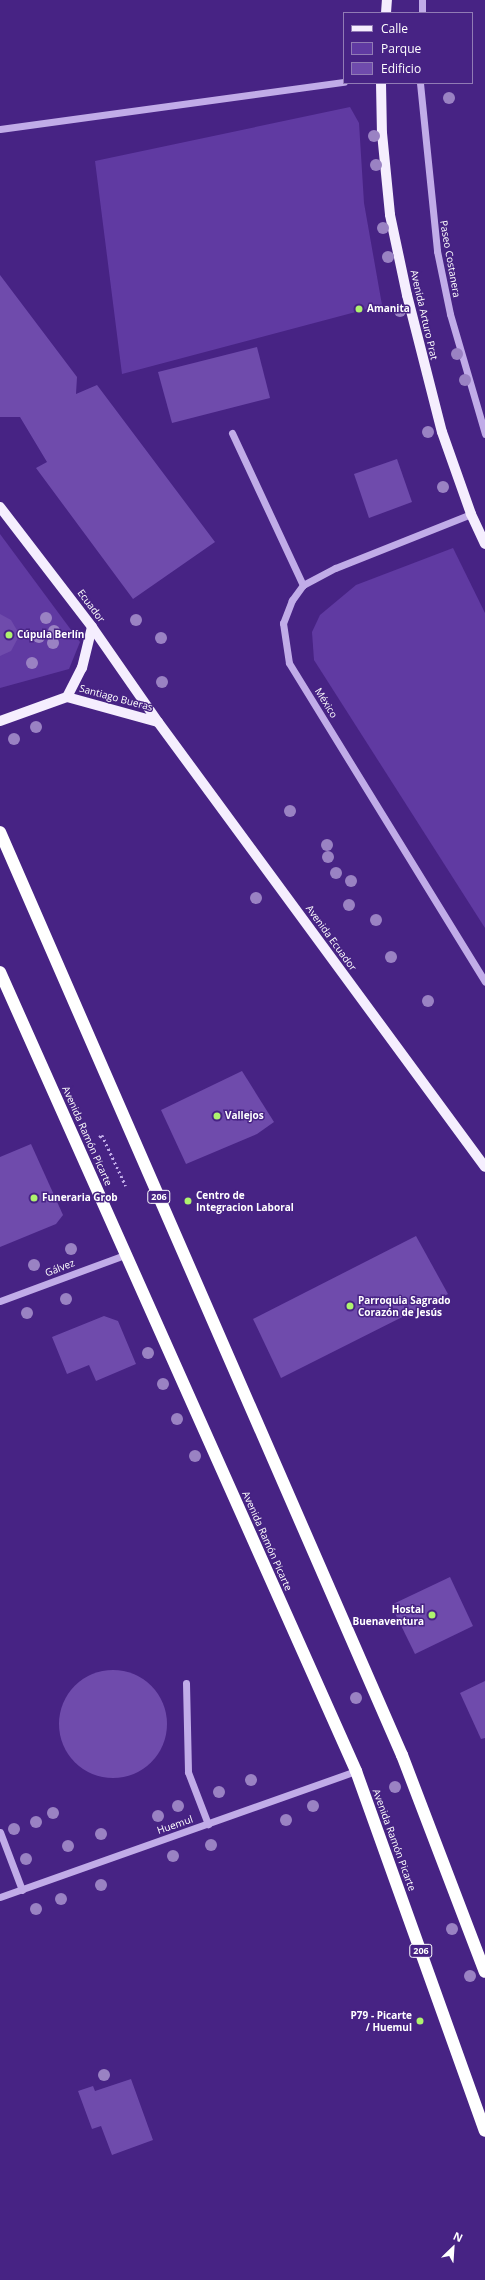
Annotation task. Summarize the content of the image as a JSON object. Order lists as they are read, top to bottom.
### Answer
{
  "streets": {
    "highway": ["Avenida Ramón Picarte", "206"],
    "main road": [
      "Avenida Arturo Prat",
      "Ecuador",
      "Santiago Bueras",
      "Avenida Ecuador"
    ],
    "street": [
      "Paseo Costanera",
      "México",
      "Gálvez",
      "Huemul"
    ]
  },
  "crossings": [
    ["Avenida Arturo Prat", "México"],
    ["Ecuador", "Santiago Bueras"],
    ["Ecuador", "Avenida Ecuador"],
    ["Santiago Bueras", "Avenida Ecuador"],
    ["Avenida Ramón Picarte", "Gálvez"],
    ["Avenida Ramón Picarte", "Huemul"]
  ],
  "places": [
    "Amanita",
    "Cúpula Berlín",
    "Vallejos",
    "Funeraria Grob",
    "Centro de Integracion Laboral",
    "Parroquia Sagrado Corazón de Jesús",
    "Hostal Buenaventura",
    "P79 - Picarte / Huemul"
  ],
  "legend": ["Calle", "Parque", "Edificio"],
  "north": "top right"
}
